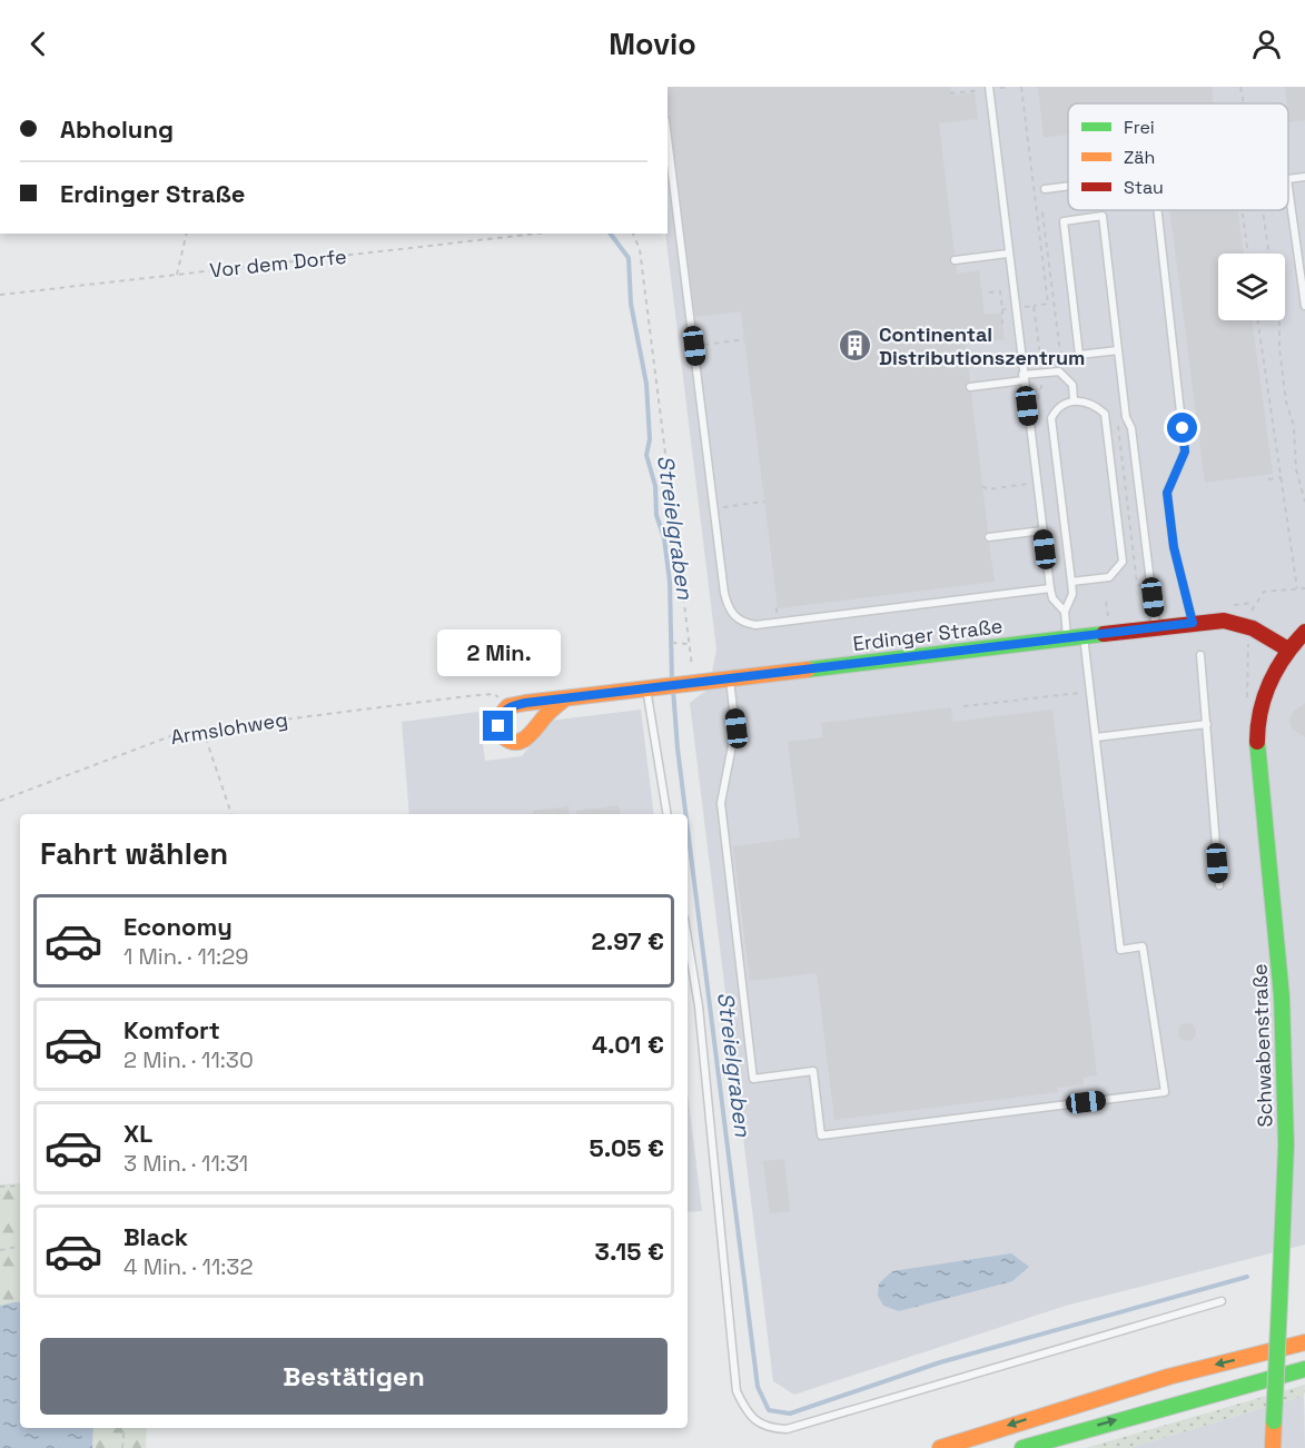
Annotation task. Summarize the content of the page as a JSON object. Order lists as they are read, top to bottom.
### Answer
{
  "streets": {
    "main road": ["Erdinger Straße", "Schwabenstraße"],
    "path": ["Vor dem Dorfe", "Armslohweg"]
  },
  "crossings": [
    ["Erdinger Straße", "Armslohweg"],
    ["Erdinger Straße", "Schwabenstraße"]
  ],
  "water": ["Streielgraben"],
  "places": {
    "building": ["Continental Distributionszentrum"]
  },
  "legend": ["Frei", "Zäh", "Stau"],
  "page": {
    "header": "Movio",
    "banner": ["Abholung", "Erdinger Straße"],
    "bubble": "2 Min.",
    "heading": "Fahrt wählen",
    "list": [
      {
        "name": "Economy",
        "note": "1 Min. · 11:29",
        "value": "2.97 €"
      },
      {
        "name": "Komfort",
        "note": "2 Min. · 11:30",
        "value": "4.01 €"
      },
      {
        "name": "XL",
        "note": "3 Min. · 11:31",
        "value": "5.05 €"
      },
      {
        "name": "Black",
        "note": "4 Min. · 11:32",
        "value": "3.15 €"
      }
    ],
    "buttons": "Bestätigen"
  }
}
